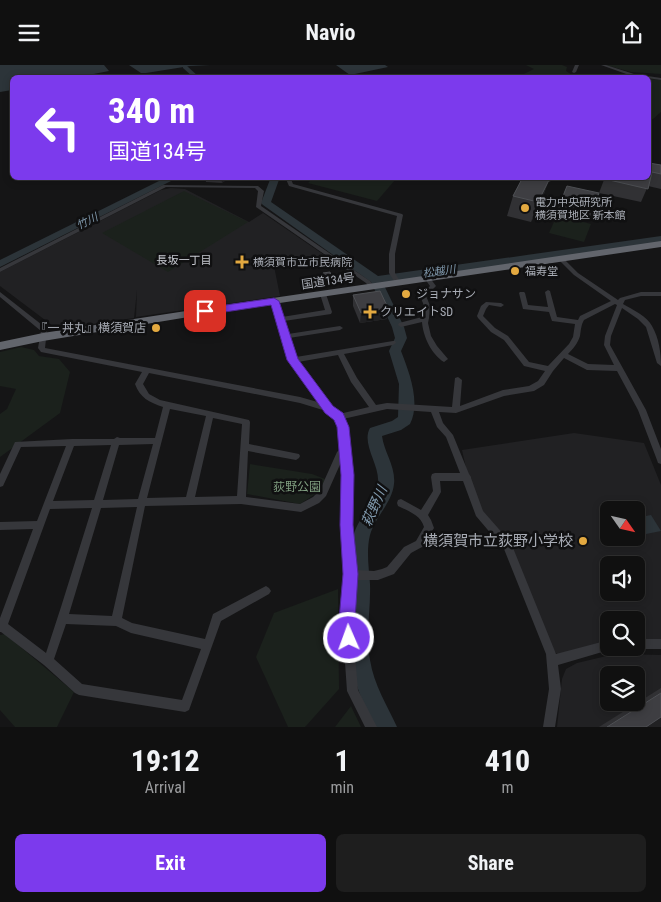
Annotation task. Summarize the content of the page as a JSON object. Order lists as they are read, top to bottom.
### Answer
{
  "streets": {
    "highway": ["国道134号"]
  },
  "districts": ["長坂一丁目"],
  "water": ["竹川", "松越川", "萩野川"],
  "parks": ["荻野公園"],
  "places": {
    "other": [
      "電力中央研究所 横須賀地区 新本館",
      "福寿堂",
      "ジョナサン",
      "『一 丼丸』横須賀店",
      "横須賀市立荻野小学校"
    ],
    "health": ["横須賀市立市民病院", "クリエイトSD"]
  },
  "north": "bottom right",
  "page": {
    "header": "Navio",
    "turn": ["340 m", "国道134号"],
    "eta": [
      "19:12",
      "Arrival",
      "1",
      "min",
      "410",
      "m"
    ],
    "buttons": ["Exit", "Share"]
  }
}
